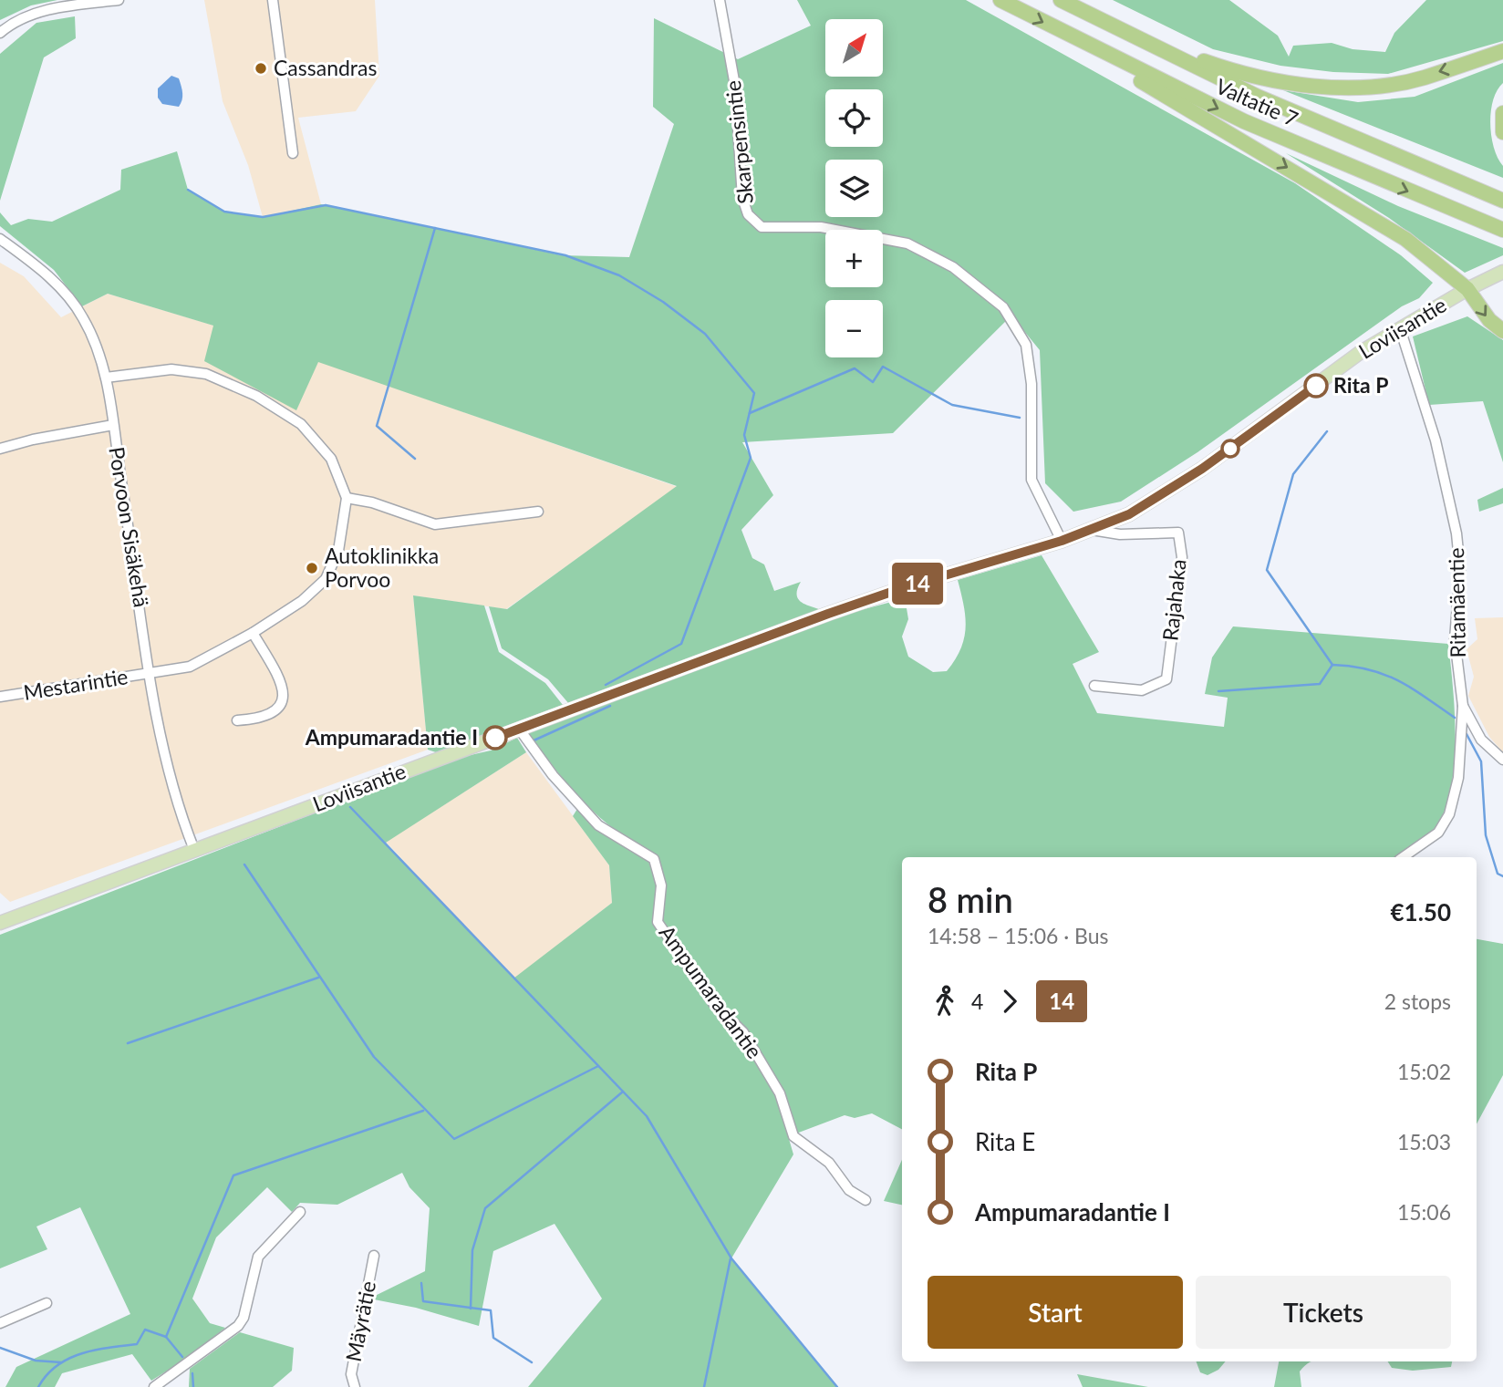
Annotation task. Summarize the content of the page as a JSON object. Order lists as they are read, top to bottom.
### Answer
{
  "streets": {
    "highway": ["Valtatie 7"],
    "main road": ["Loviisantie"],
    "street": [
      "Skarpensintie",
      "Porvoon Sisäkehä",
      "Rajahaka",
      "Ritamäentie",
      "Mestarintie",
      "Ampumaradantie",
      "Mäyrätie"
    ]
  },
  "crossings": [
    ["Skarpensintie", "Loviisantie"],
    ["Loviisantie", "Porvoon Sisäkehä"],
    ["Loviisantie", "Rajahaka"],
    ["Loviisantie", "Ritamäentie"],
    ["Loviisantie", "Ampumaradantie"],
    ["Porvoon Sisäkehä", "Mestarintie"]
  ],
  "places": [
    "Cassandras",
    "Rita P",
    "Autoklinikka Porvoo",
    "Ampumaradantie I"
  ],
  "lines": ["bus line 14"],
  "north": "top right",
  "page": {
    "on_map": "14",
    "map_buttons": ["+", "−"],
    "heading": ["8 min", "14:58 – 15:06 · Bus", "€1.50"],
    "legs": ["4", "14", "2 stops"],
    "list": [
      {
        "name": "Rita P",
        "value": "15:02"
      },
      {
        "name": "Rita E",
        "value": "15:03"
      },
      {
        "name": "Ampumaradantie I",
        "value": "15:06"
      }
    ],
    "buttons": ["Start", "Tickets"]
  }
}
